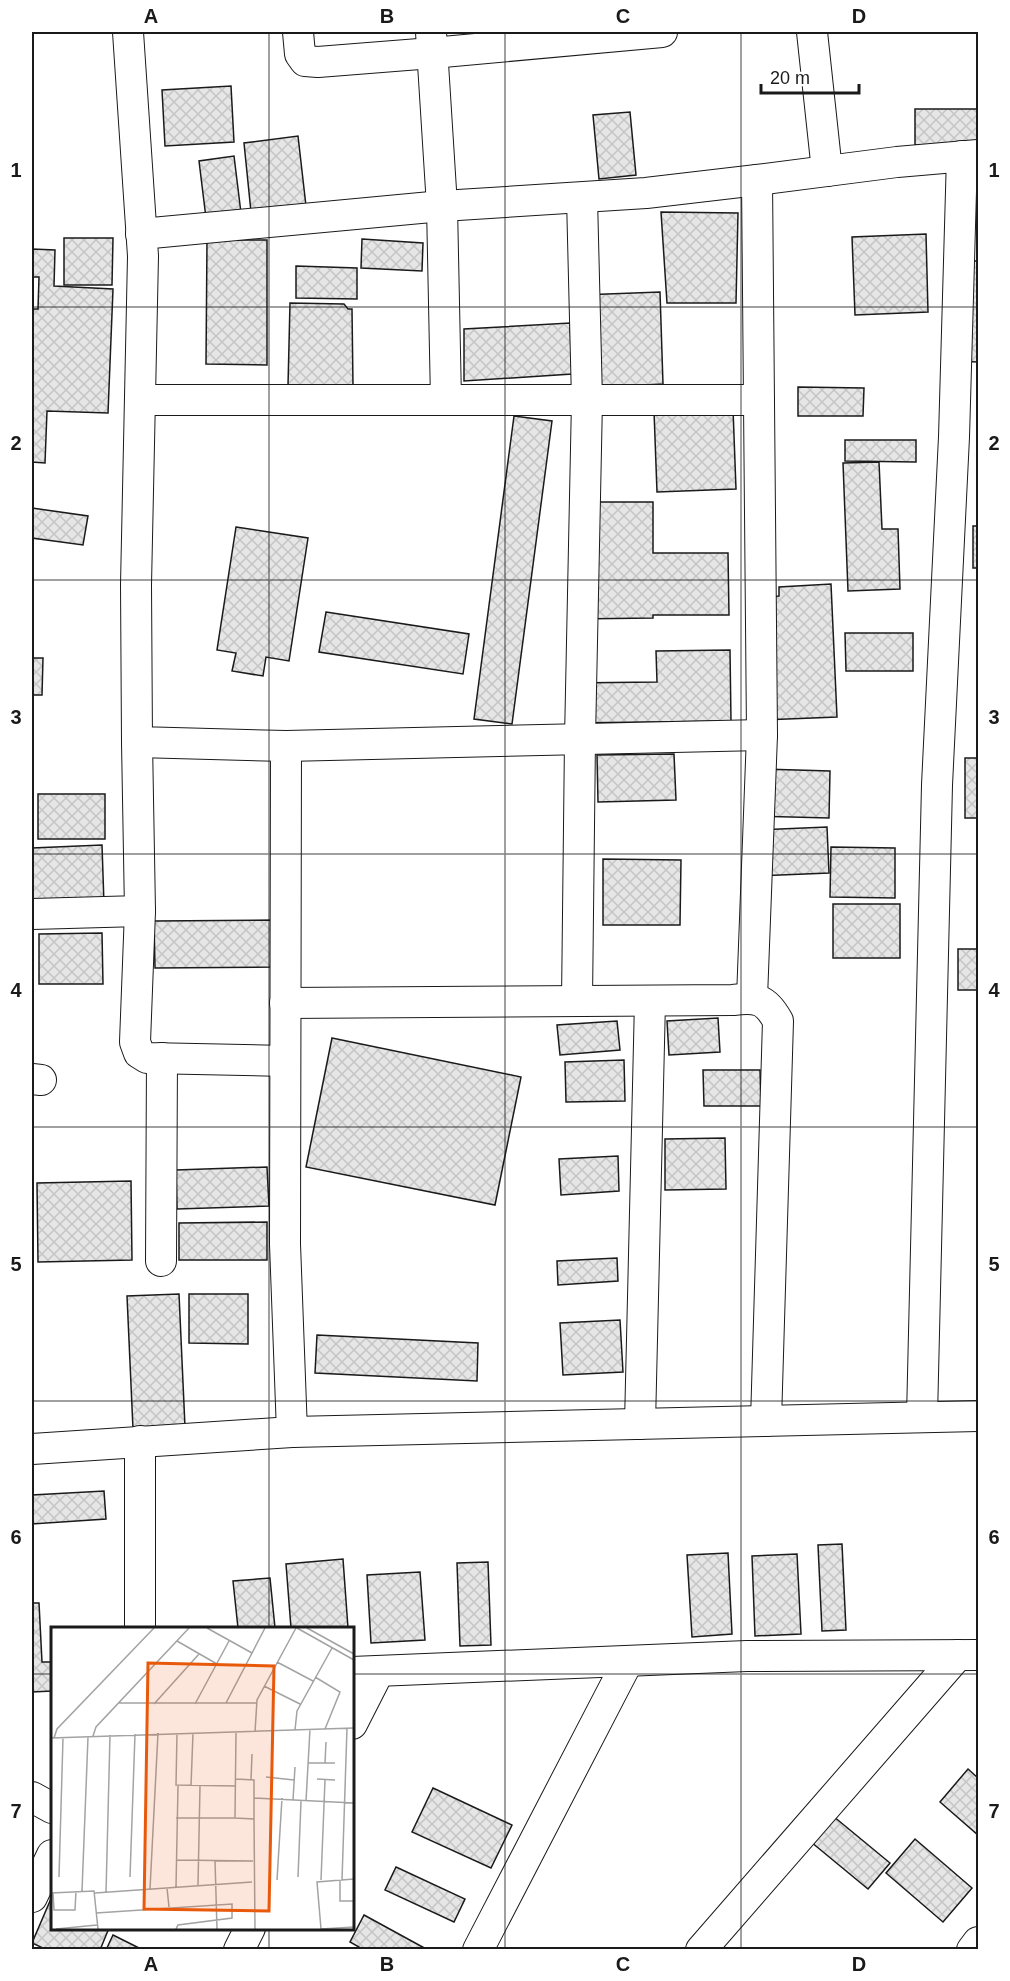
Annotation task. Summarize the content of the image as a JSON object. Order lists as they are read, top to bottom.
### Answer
{
  "scale_bar": "20 m",
  "grid": {
    "columns": [
      "A",
      "B",
      "C",
      "D"
    ],
    "rows": [
      "1",
      "2",
      "3",
      "4",
      "5",
      "6",
      "7"
    ]
  }
}
